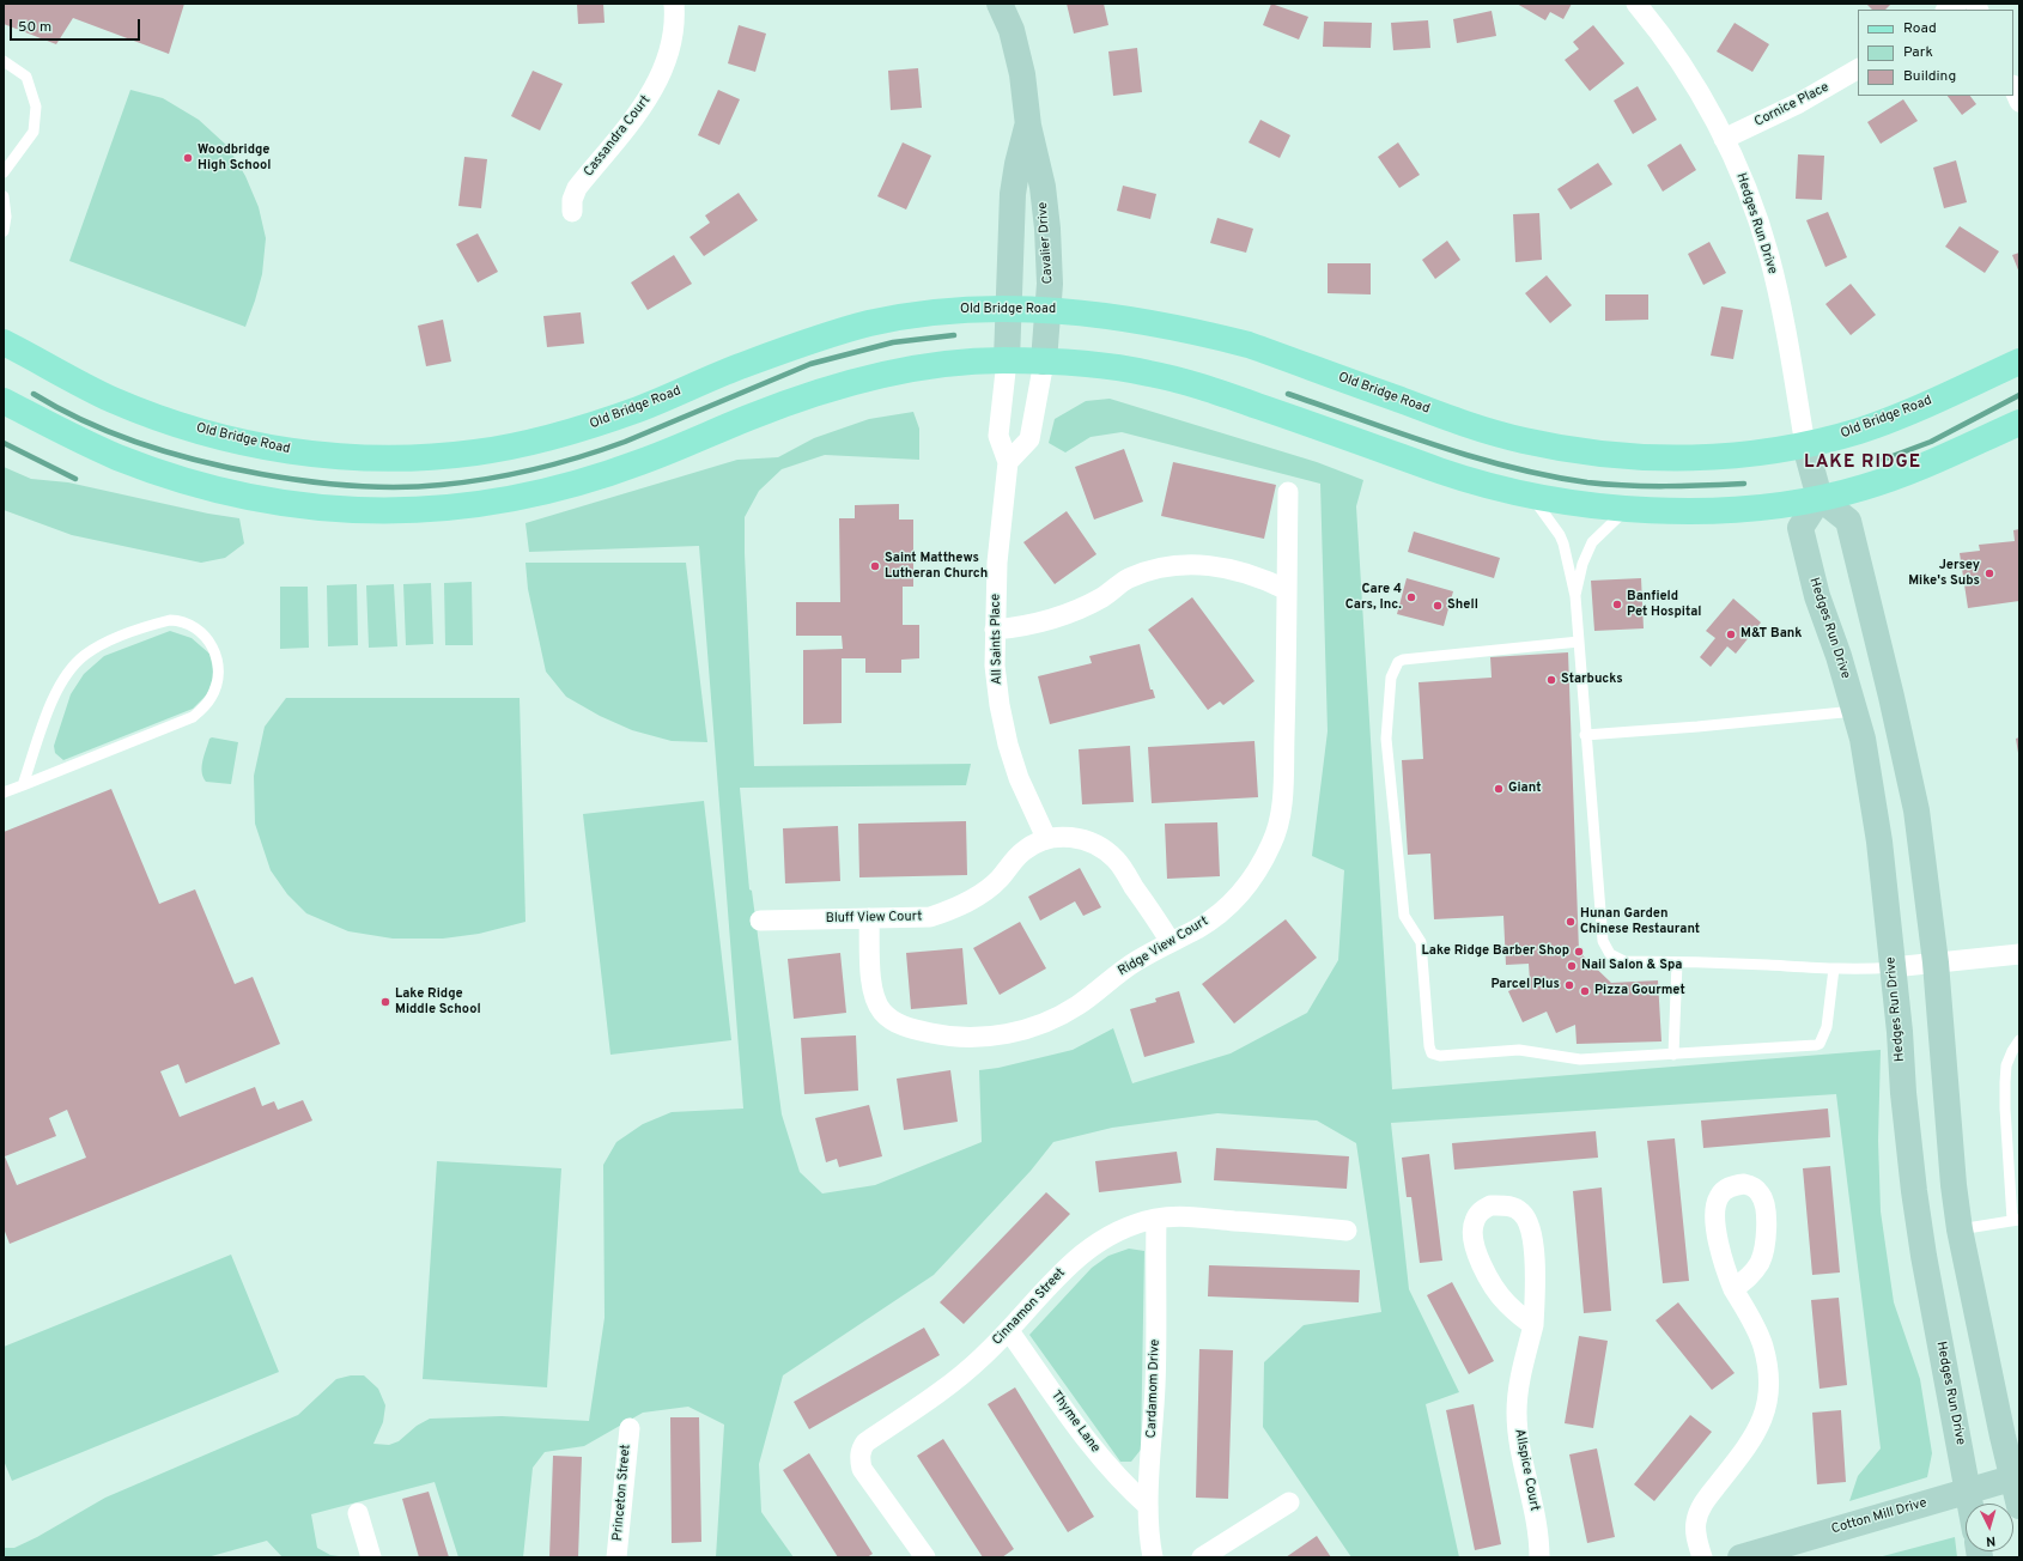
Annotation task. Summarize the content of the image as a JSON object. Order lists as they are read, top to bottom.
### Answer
{
  "streets": {
    "main road": ["Old Bridge Road"],
    "street": [
      "Cornice Place",
      "Cassandra Court",
      "Hedges Run Drive",
      "Cavalier Drive",
      "All Saints Place",
      "Bluff View Court",
      "Ridge View Court",
      "Cinnamon Street",
      "Cardamom Drive",
      "Thyme Lane",
      "Allspice Court",
      "Princeton Street",
      "Cotton Mill Drive"
    ]
  },
  "crossings": [
    ["Cornice Place", "Hedges Run Drive"],
    ["Hedges Run Drive", "Old Bridge Road"],
    ["Hedges Run Drive", "Cotton Mill Drive"],
    ["Cavalier Drive", "Old Bridge Road"],
    ["Cavalier Drive", "All Saints Place"],
    ["All Saints Place", "Bluff View Court"],
    ["Bluff View Court", "Ridge View Court"],
    ["Cinnamon Street", "Cardamom Drive"],
    ["Cinnamon Street", "Thyme Lane"],
    ["Cardamom Drive", "Thyme Lane"]
  ],
  "districts": ["LAKE RIDGE"],
  "places": [
    "Woodbridge High School",
    "Saint Matthews Lutheran Church",
    "Jersey Mike's Subs",
    "Care 4 Cars, Inc.",
    "Banfield Pet Hospital",
    "Shell",
    "M&T Bank",
    "Starbucks",
    "Giant",
    "Hunan Garden Chinese Restaurant",
    "Lake Ridge Barber Shop",
    "Nail Salon & Spa",
    "Parcel Plus",
    "Pizza Gourmet",
    "Lake Ridge Middle School"
  ],
  "legend": ["Road", "Park", "Building"],
  "scale_bar": "50 m",
  "north": "bottom"
}
